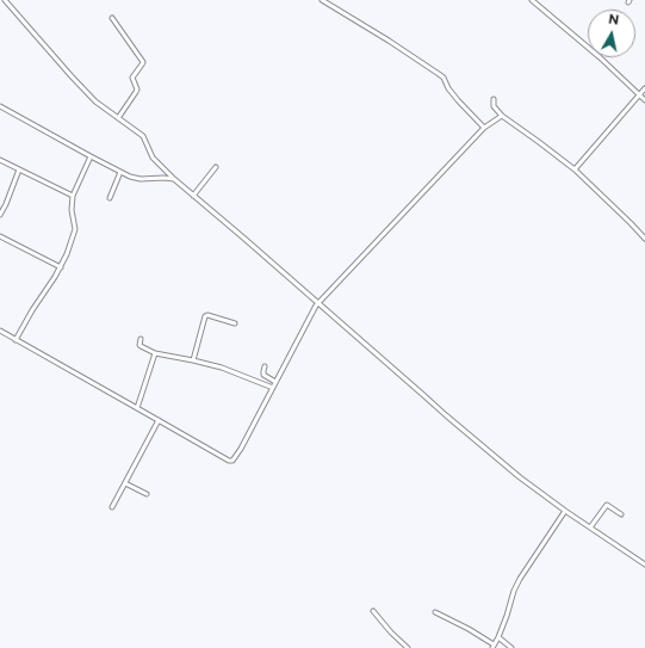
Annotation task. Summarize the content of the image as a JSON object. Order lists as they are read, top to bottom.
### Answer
{
  "north": "top"
}
